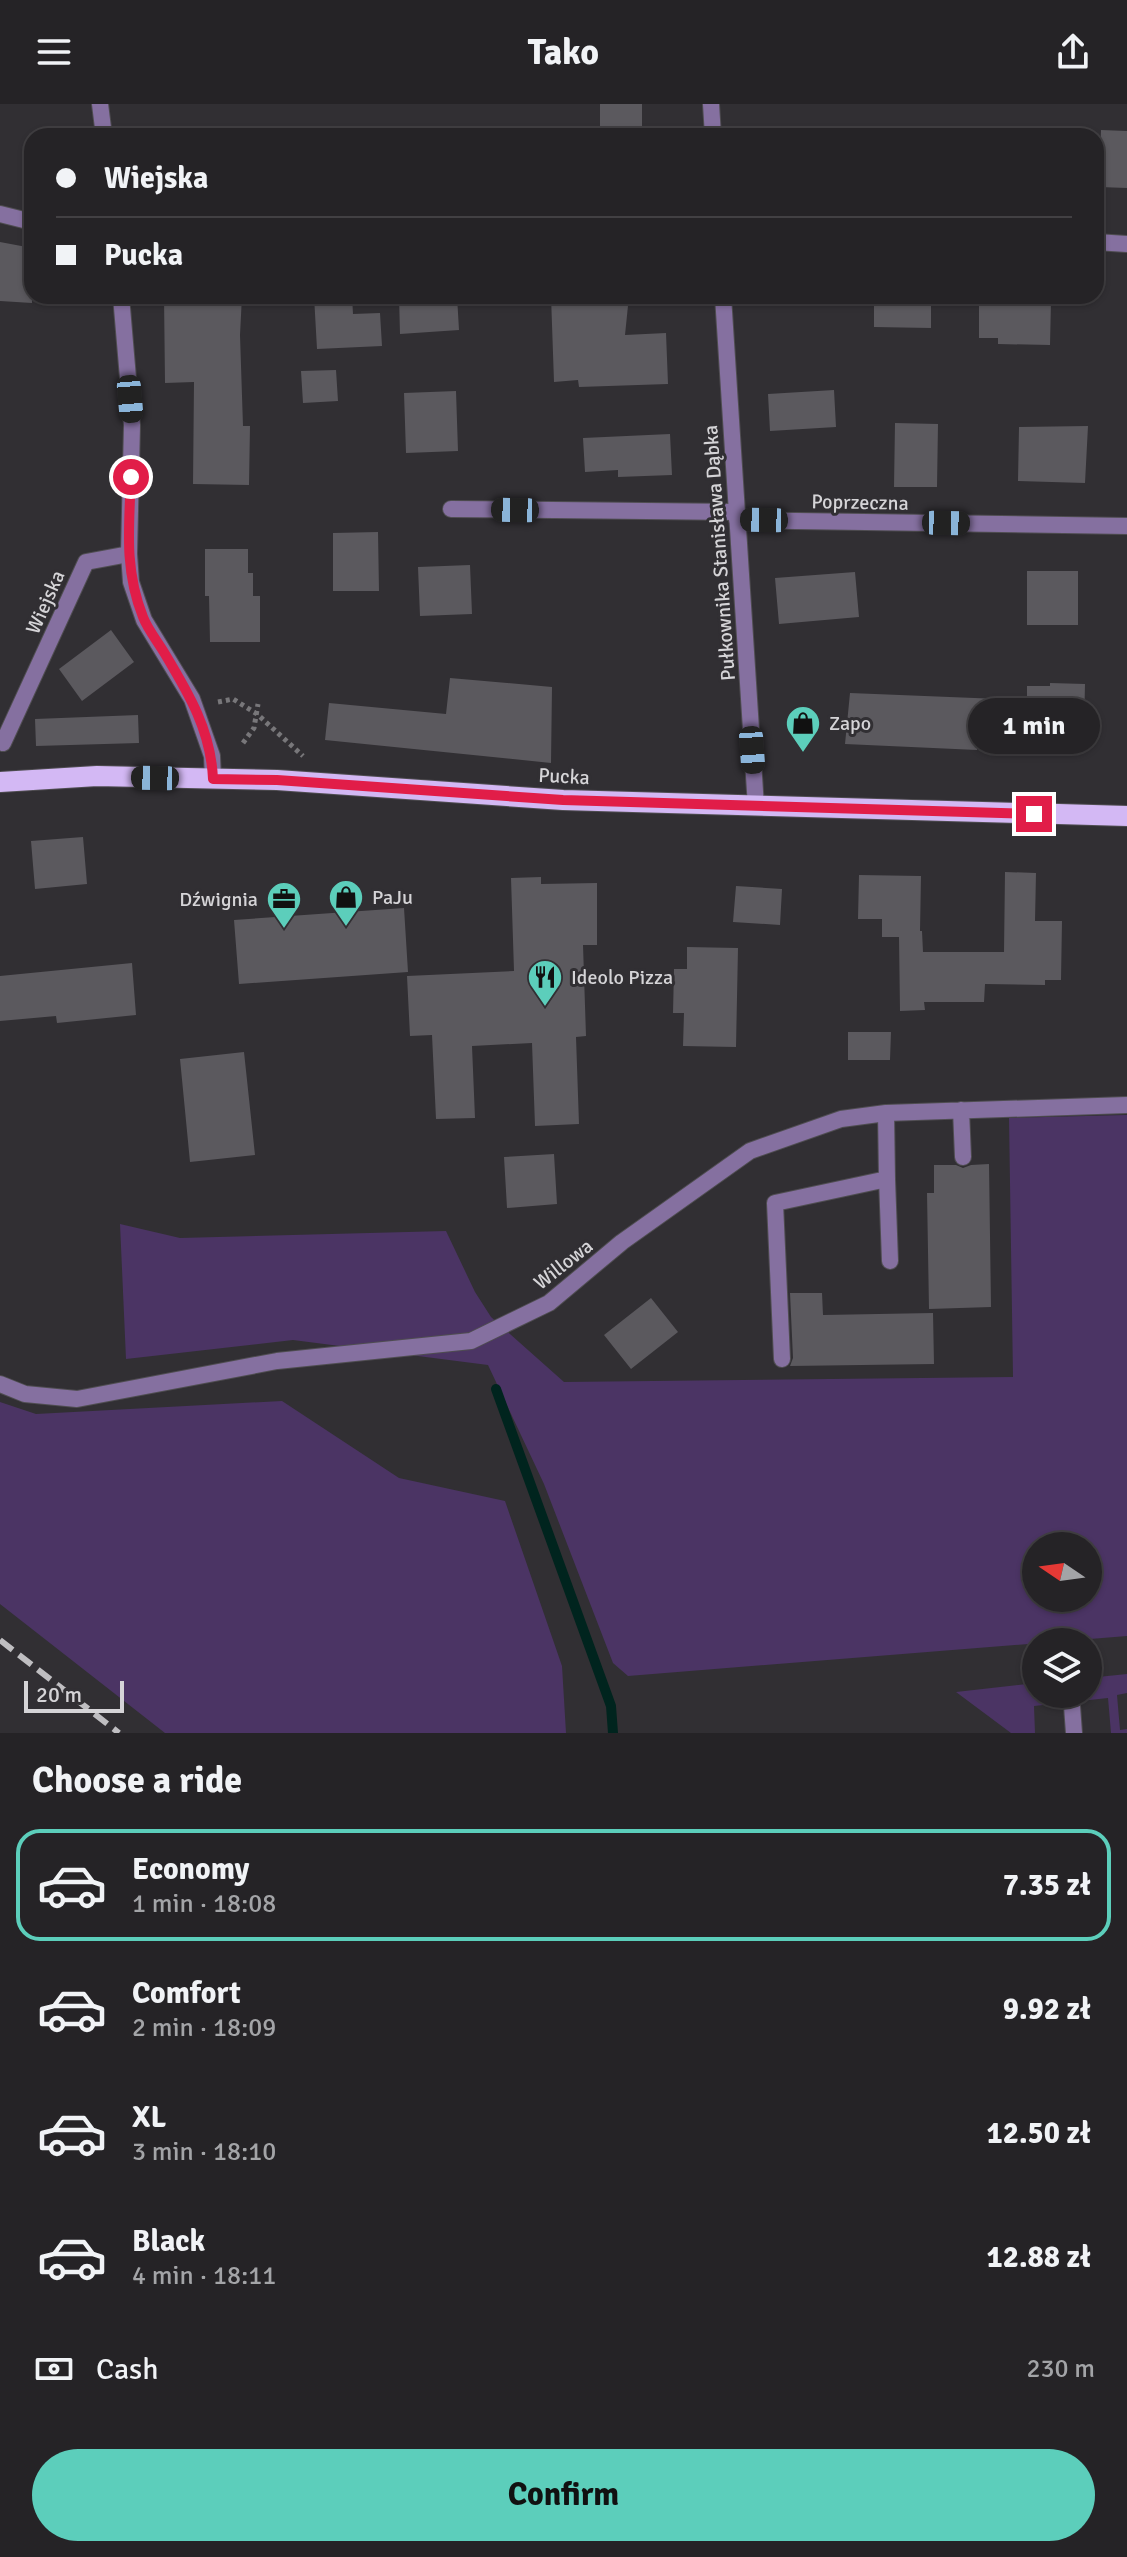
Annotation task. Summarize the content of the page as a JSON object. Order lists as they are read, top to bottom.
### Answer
{
  "streets": {
    "main road": ["Pucka"],
    "street": [
      "Poprzeczna",
      "Pułkownika Stanisława Dąbka",
      "Wiejska",
      "Willowa"
    ]
  },
  "crossings": [
    ["Poprzeczna", "Pułkownika Stanisława Dąbka"],
    ["Pułkownika Stanisława Dąbka", "Pucka"]
  ],
  "places": {
    "shop": ["Zapo", "PaJu"],
    "office": ["Dźwignia"],
    "restaurant": ["Ideolo Pizza"]
  },
  "scale_bar": "20 m",
  "north": "left",
  "page": {
    "header": "Tako",
    "banner": ["Wiejska", "Pucka"],
    "bubble": "1 min",
    "scale": "20 m",
    "heading": "Choose a ride",
    "list": [
      {
        "name": "Economy",
        "note": "1 min · 18:08",
        "value": "7.35 zł"
      },
      {
        "name": "Comfort",
        "note": "2 min · 18:09",
        "value": "9.92 zł"
      },
      {
        "name": "XL",
        "note": "3 min · 18:10",
        "value": "12.50 zł"
      },
      {
        "name": "Black",
        "note": "4 min · 18:11",
        "value": "12.88 zł"
      }
    ],
    "pay": ["Cash", "230 m"],
    "buttons": "Confirm"
  }
}
